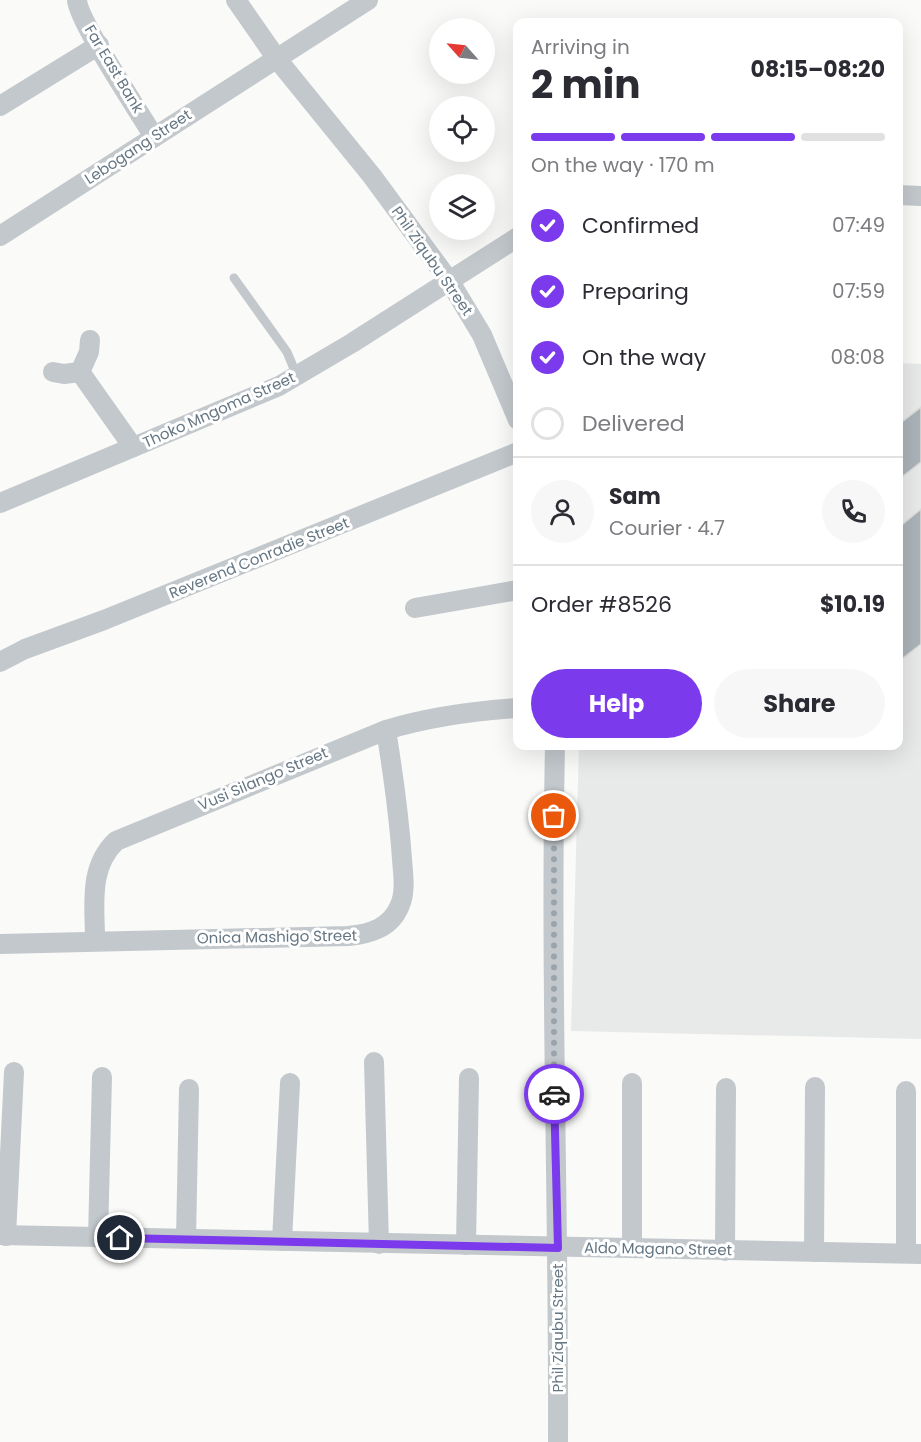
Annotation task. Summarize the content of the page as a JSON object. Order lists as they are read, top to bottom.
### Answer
{
  "streets": {
    "street": [
      "Far East Bank",
      "Lebogang Street",
      "Phil Ziqubu Street",
      "Thoko Mngoma Street",
      "Reverend Conradie Street",
      "Vusi Silango Street",
      "Onica Mashigo Street",
      "Aldo Magano Street"
    ]
  },
  "crossings": [
    ["Far East Bank", "Lebogang Street"],
    ["Lebogang Street", "Phil Ziqubu Street"],
    ["Phil Ziqubu Street", "Thoko Mngoma Street"],
    ["Phil Ziqubu Street", "Aldo Magano Street"],
    ["Vusi Silango Street", "Onica Mashigo Street"]
  ],
  "north": "top left",
  "page": {
    "heading": ["2 min", "Arriving in", "08:15–08:20"],
    "panel": [
      "Sam",
      "Courier · 4.7",
      "Order #8526",
      "$10.19"
    ],
    "bar": "On the way · 170 m",
    "list": [
      ["Confirmed", "07:49"],
      ["Preparing", "07:59"],
      ["On the way", "08:08"],
      "Delivered"
    ],
    "buttons": ["Help", "Share"]
  }
}
